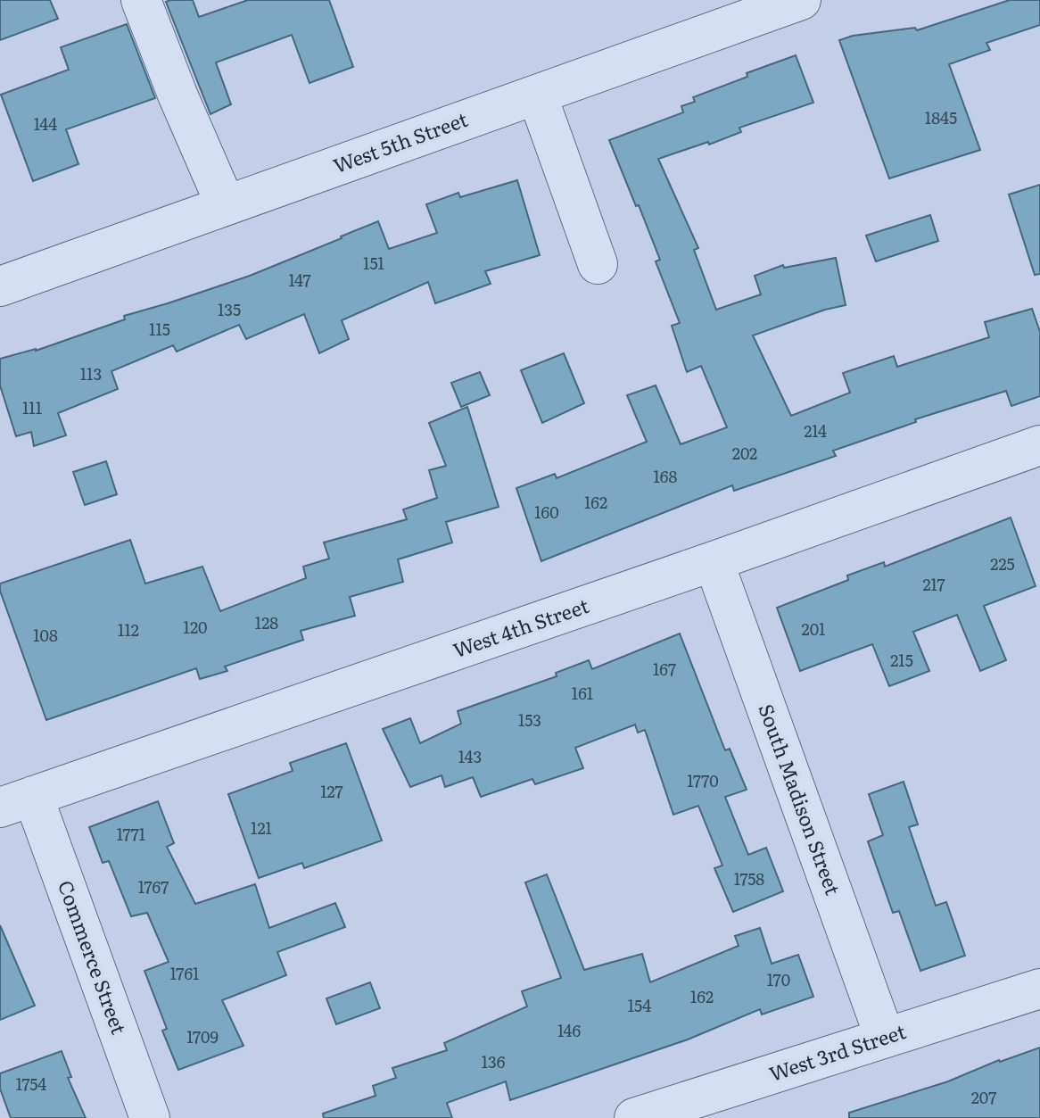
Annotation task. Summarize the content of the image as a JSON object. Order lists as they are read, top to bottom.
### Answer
{
  "streets": {
    "street": [
      "West 5th Street",
      "West 4th Street",
      "South Madison Street",
      "Commerce Street",
      "West 3rd Street"
    ]
  },
  "crossings": [
    ["West 4th Street", "South Madison Street"],
    ["West 4th Street", "Commerce Street"],
    ["South Madison Street", "West 3rd Street"]
  ],
  "house_numbers": [
    "1845",
    "144",
    "151",
    "147",
    "135",
    "115",
    "113",
    "111",
    "214",
    "202",
    "168",
    "162",
    "160",
    "225",
    "217",
    "128",
    "120",
    "201",
    "112",
    "108",
    "215",
    "167",
    "161",
    "153",
    "143",
    "1770",
    "127",
    "121",
    "1771",
    "1758",
    "1767",
    "1761",
    "170",
    "162",
    "154",
    "146",
    "1709",
    "136",
    "1754",
    "207"
  ]
}
